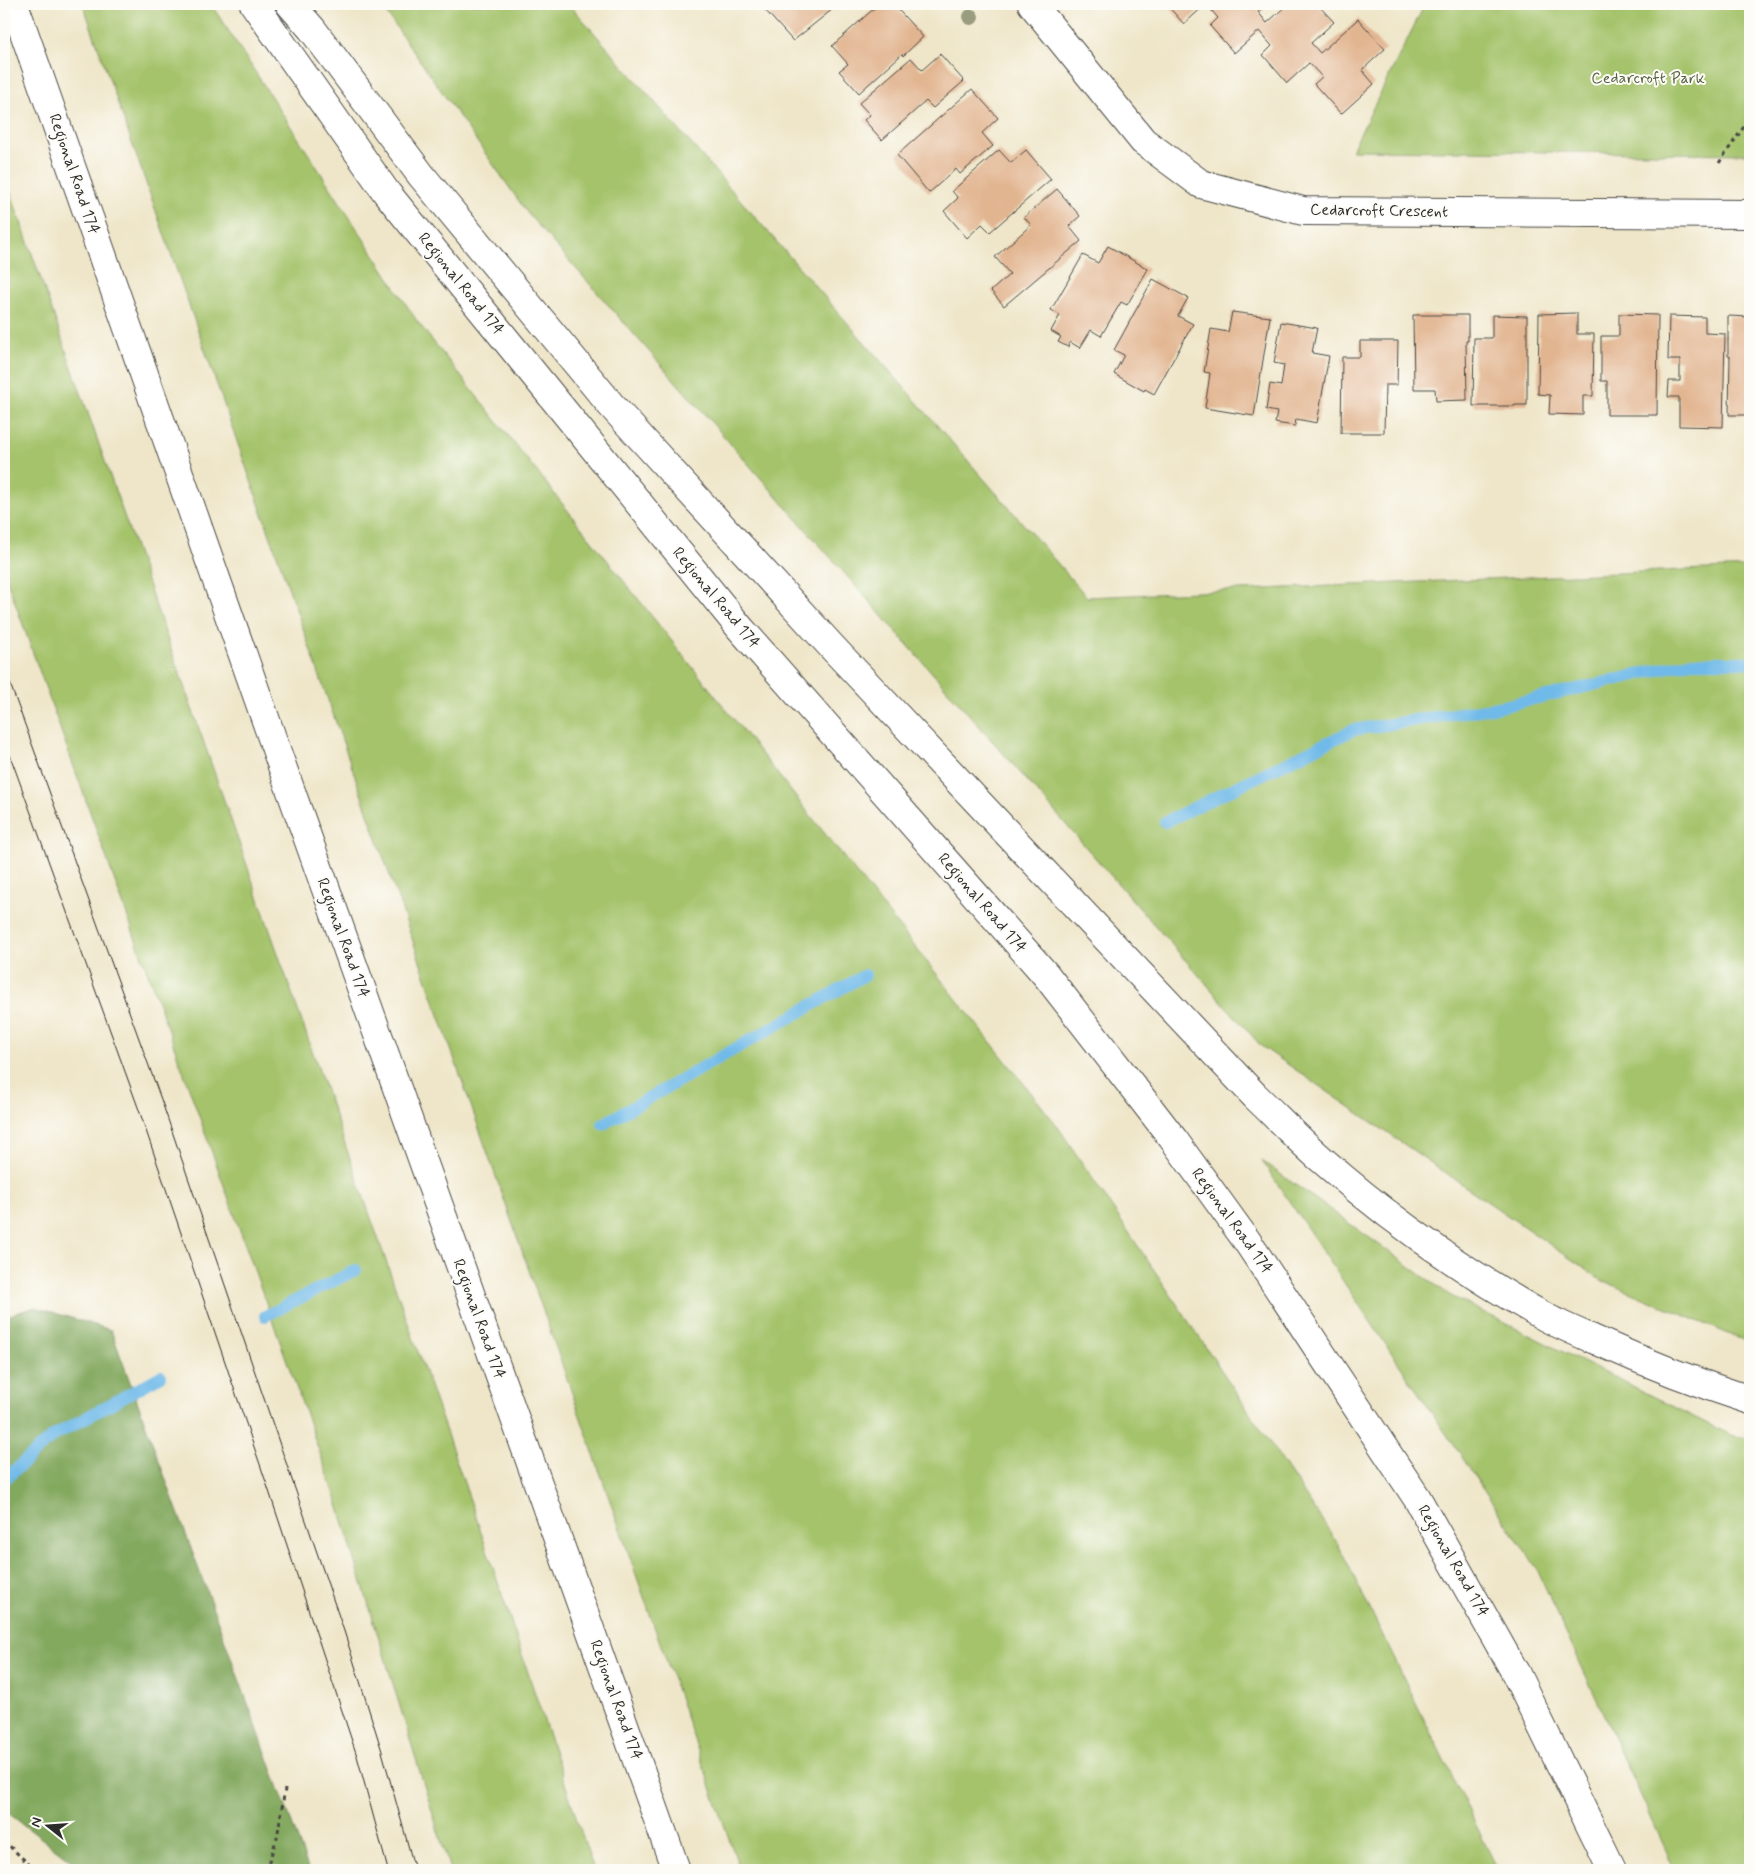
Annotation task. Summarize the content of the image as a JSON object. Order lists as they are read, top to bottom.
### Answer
{
  "streets": {
    "main road": ["Regional Road 174", "Cedarcroft Crescent"]
  },
  "parks": ["Cedarcroft Park"],
  "north": "left"
}
